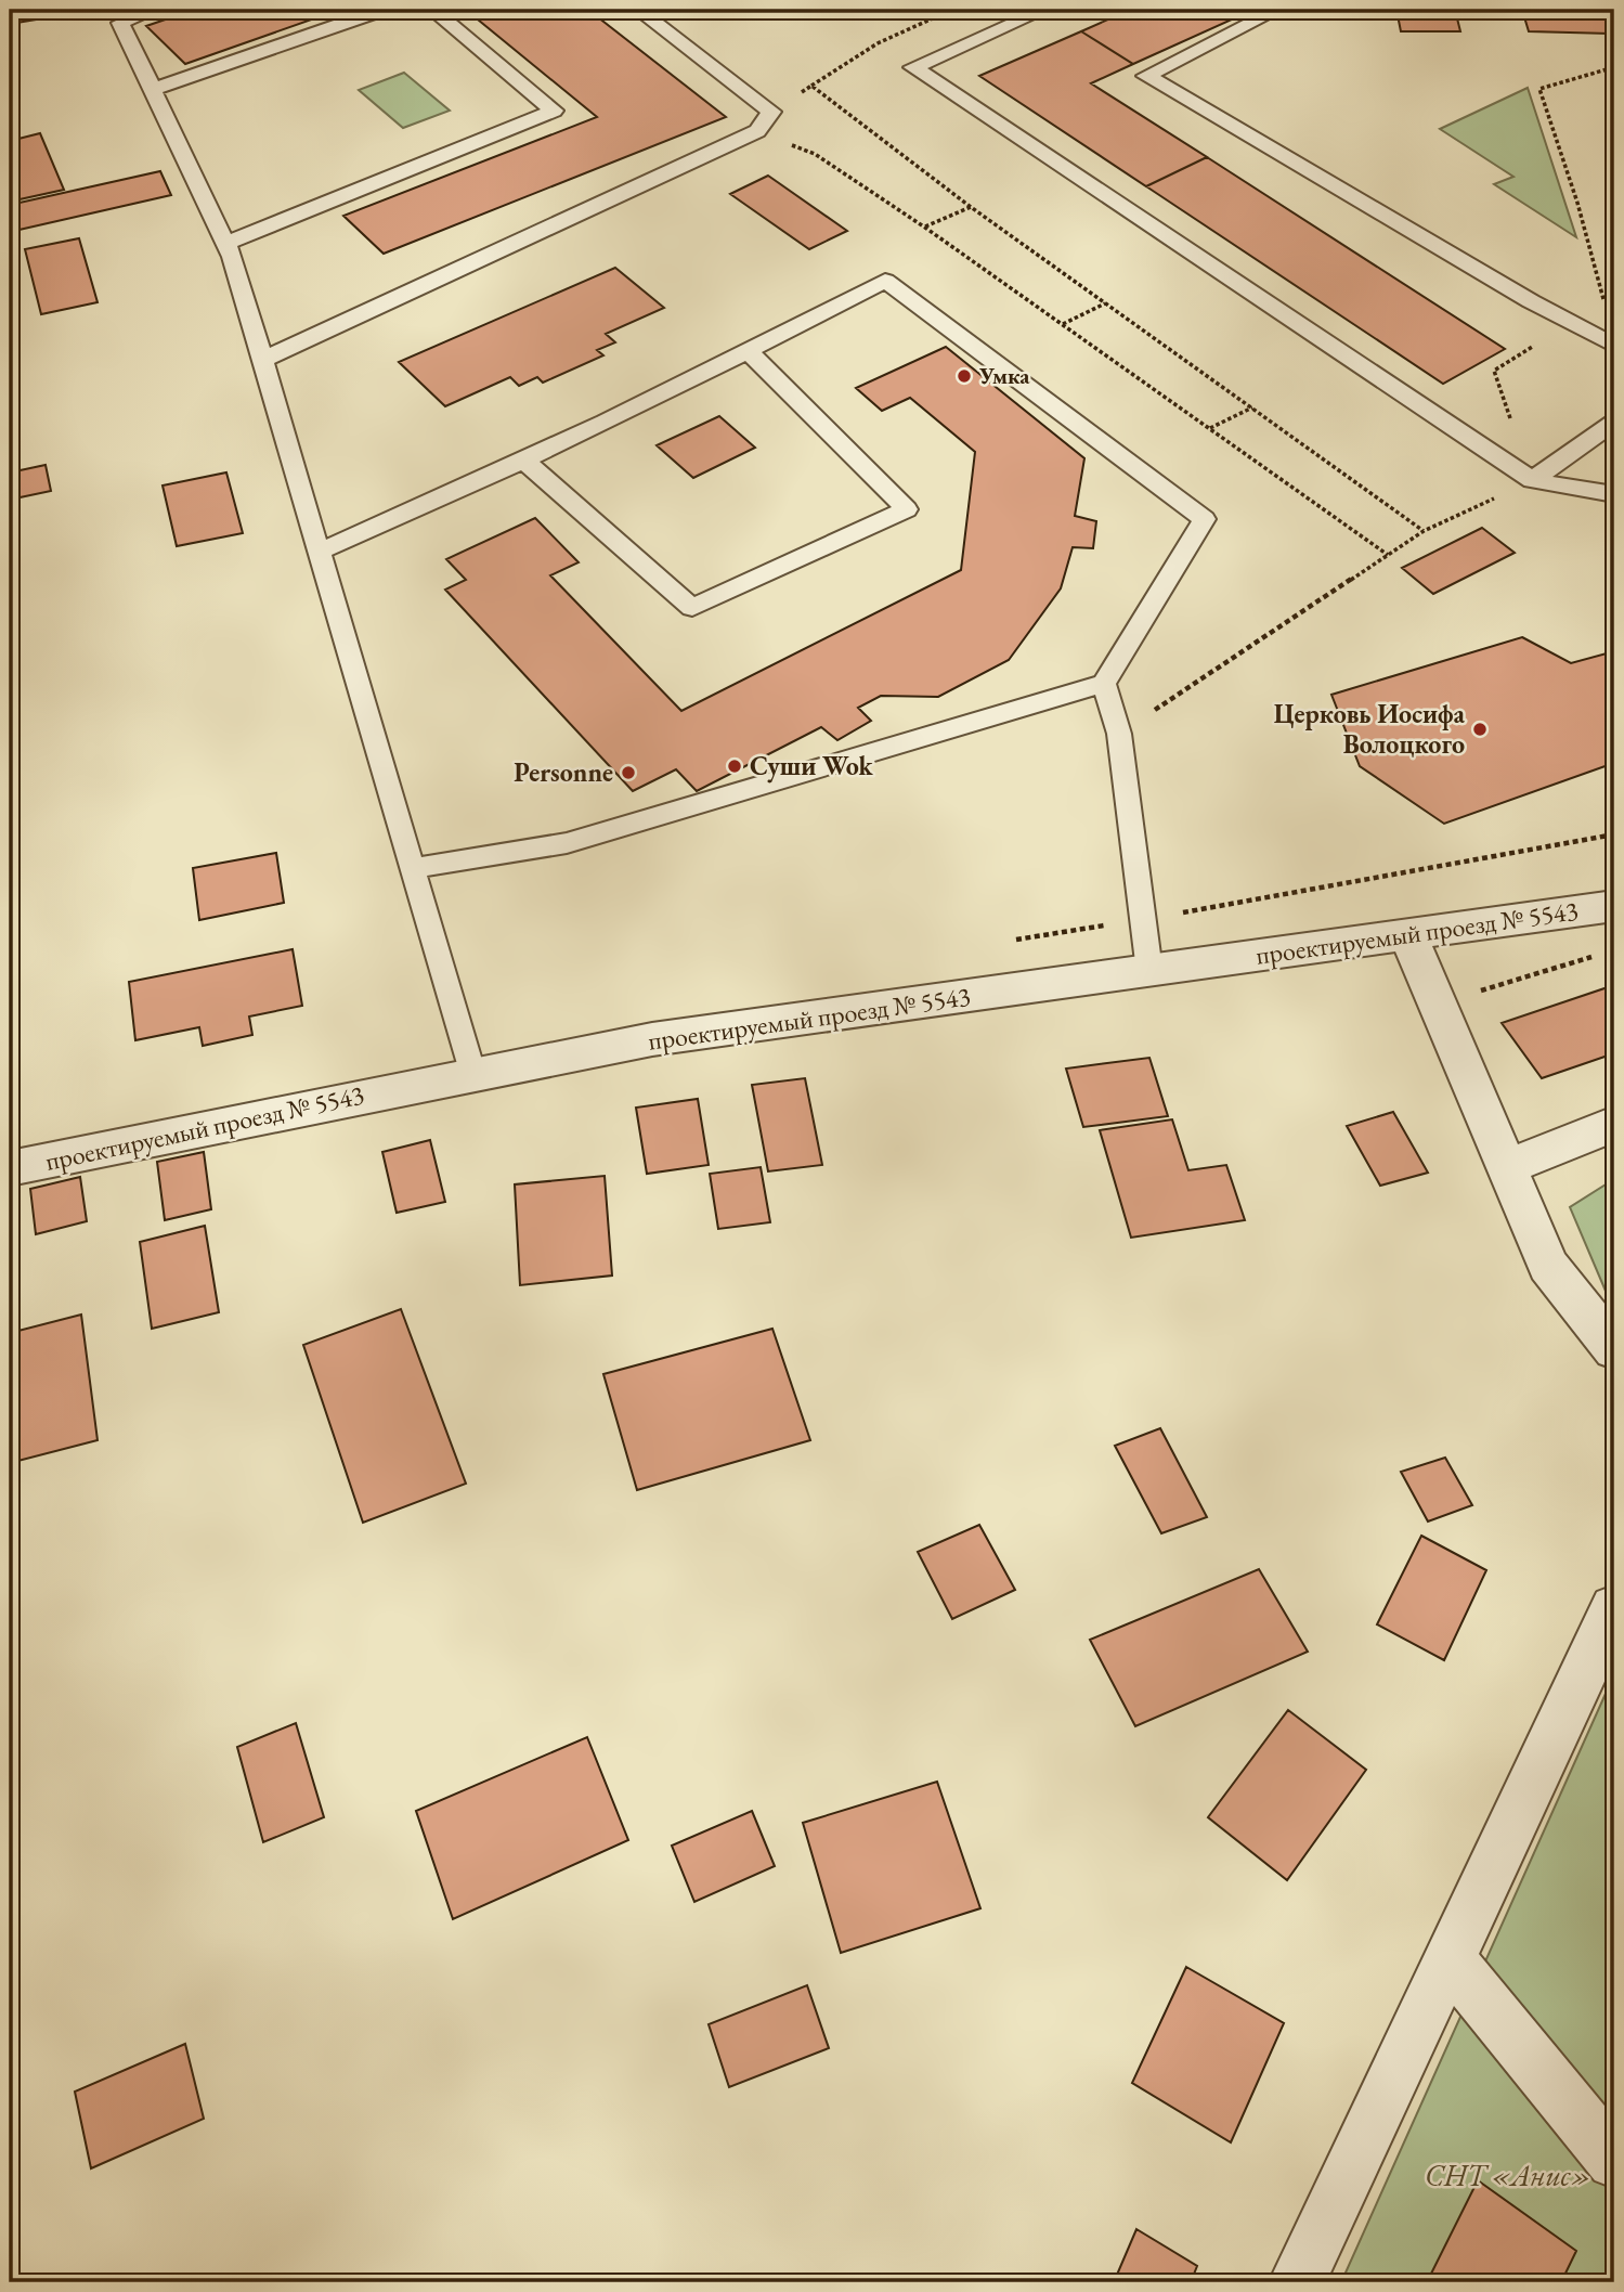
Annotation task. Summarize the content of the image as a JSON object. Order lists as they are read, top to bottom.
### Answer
{
  "streets": {
    "street": ["проектируемый проезд № 5543"]
  },
  "parks": ["СНТ «Анис»"],
  "places": [
    "Умка",
    "Церковь Иосифа Волоцкого",
    "Суши Wok",
    "Personne"
  ]
}
